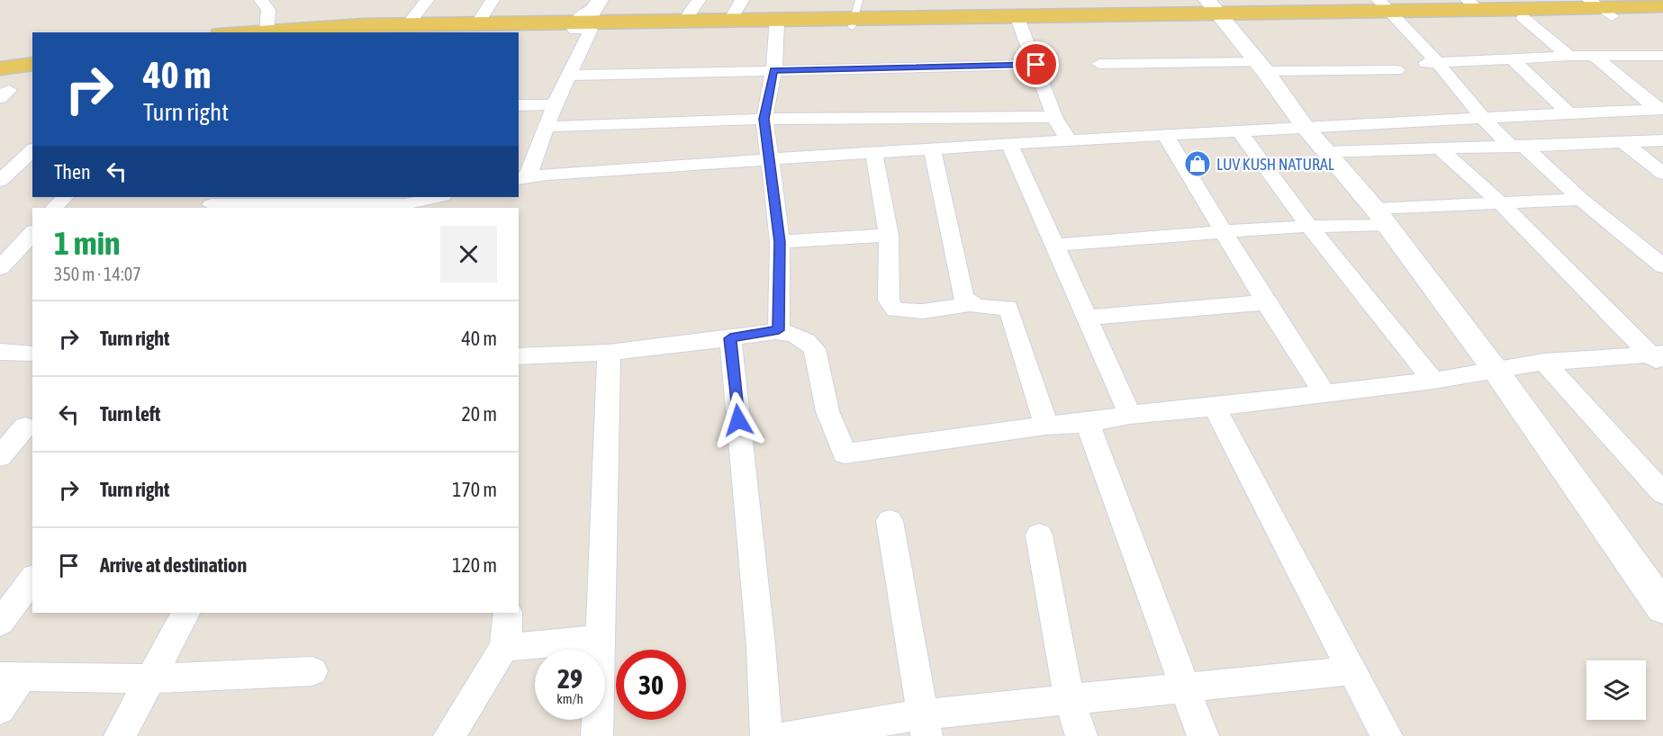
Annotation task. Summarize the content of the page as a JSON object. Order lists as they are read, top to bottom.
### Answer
{
  "places": {
    "shop": ["LUV KUSH NATURAL"]
  },
  "page": {
    "turn": ["40 m", "Turn right"],
    "then": "Then",
    "heading": ["1 min", "350 m · 14:07"],
    "list": [
      {
        "name": "Turn right",
        "value": "40 m"
      },
      {
        "name": "Turn left",
        "value": "20 m"
      },
      {
        "name": "Turn right",
        "value": "170 m"
      },
      {
        "name": "Arrive at destination",
        "value": "120 m"
      }
    ],
    "speed": "29 km/h",
    "limit": "30"
  }
}
